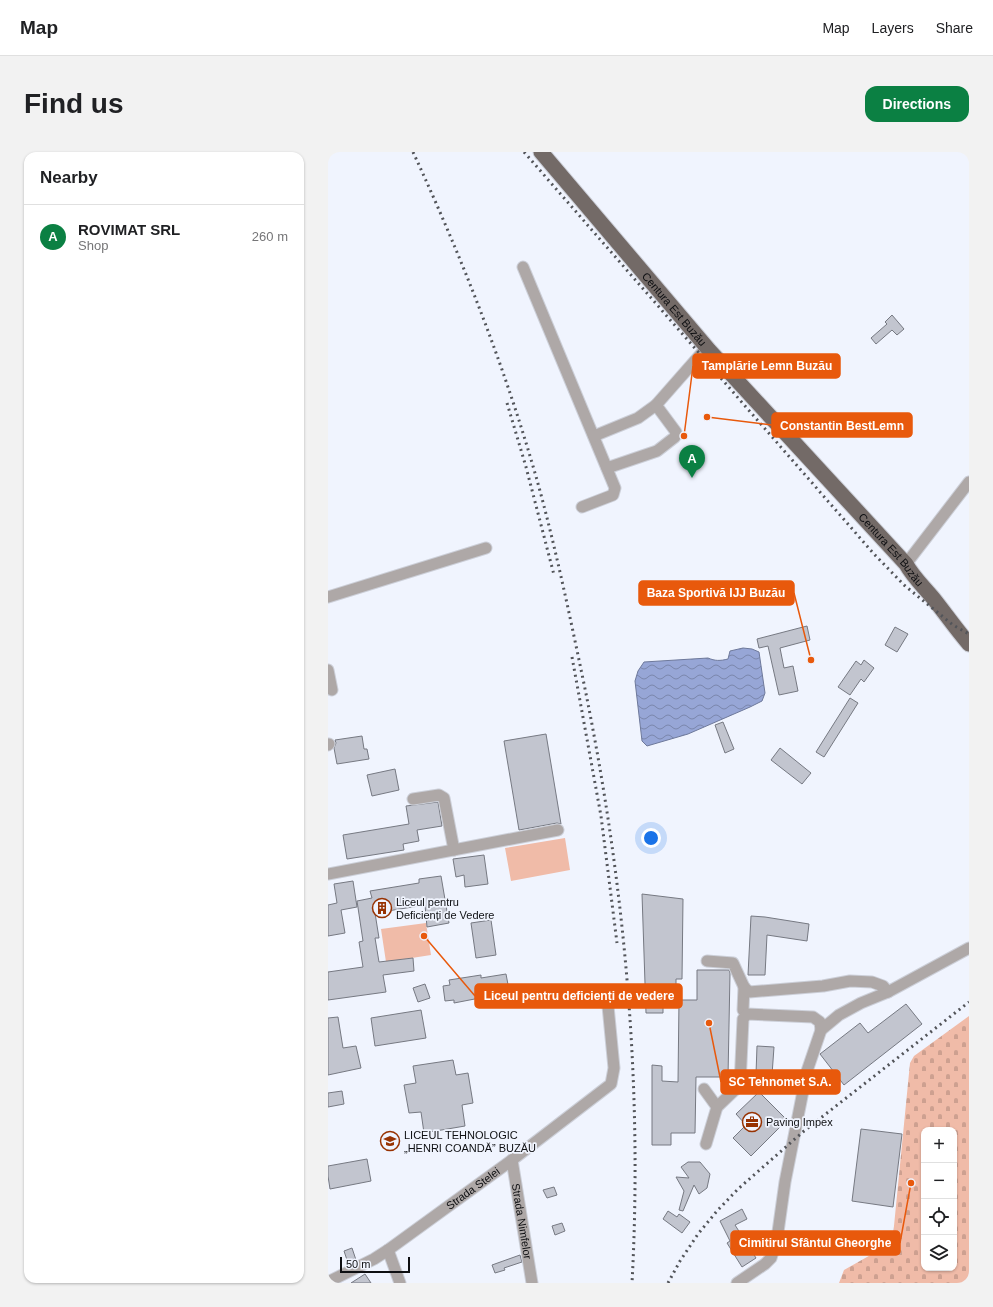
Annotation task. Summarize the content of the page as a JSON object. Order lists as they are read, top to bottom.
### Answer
{
  "streets": {
    "main road": ["Centura Est Buzău"],
    "street": ["Strada Stelei", "Strada Nimfelor"]
  },
  "crossings": [
    ["Strada Stelei", "Strada Nimfelor"]
  ],
  "places": {
    "other": [
      "Constantin BestLemn",
      "Tamplărie Lemn Buzău",
      "Baza Sportivă IJJ Buzău",
      "Liceul pentru deficienți de vedere",
      "SC Tehnomet S.A.",
      "Cimitirul Sfântul Gheorghe"
    ],
    "building": ["Liceul pentru Deficienți de Vedere"],
    "office": ["Paving Impex"],
    "school or university": ["LICEUL TEHNOLOGIC „HENRI COANDĂ” BUZĂU"]
  },
  "scale_bar": "50 m",
  "page": {
    "header": "Map",
    "nav": ["Map", "Layers", "Share"],
    "buttons": "Directions",
    "title": "Find us",
    "heading": "Nearby",
    "list": [
      {
        "mark": "A",
        "name": "ROVIMAT SRL",
        "note": "Shop",
        "value": "260 m"
      }
    ],
    "pins": "A",
    "map_buttons": ["+", "−"],
    "scale": "50 m"
  }
}
